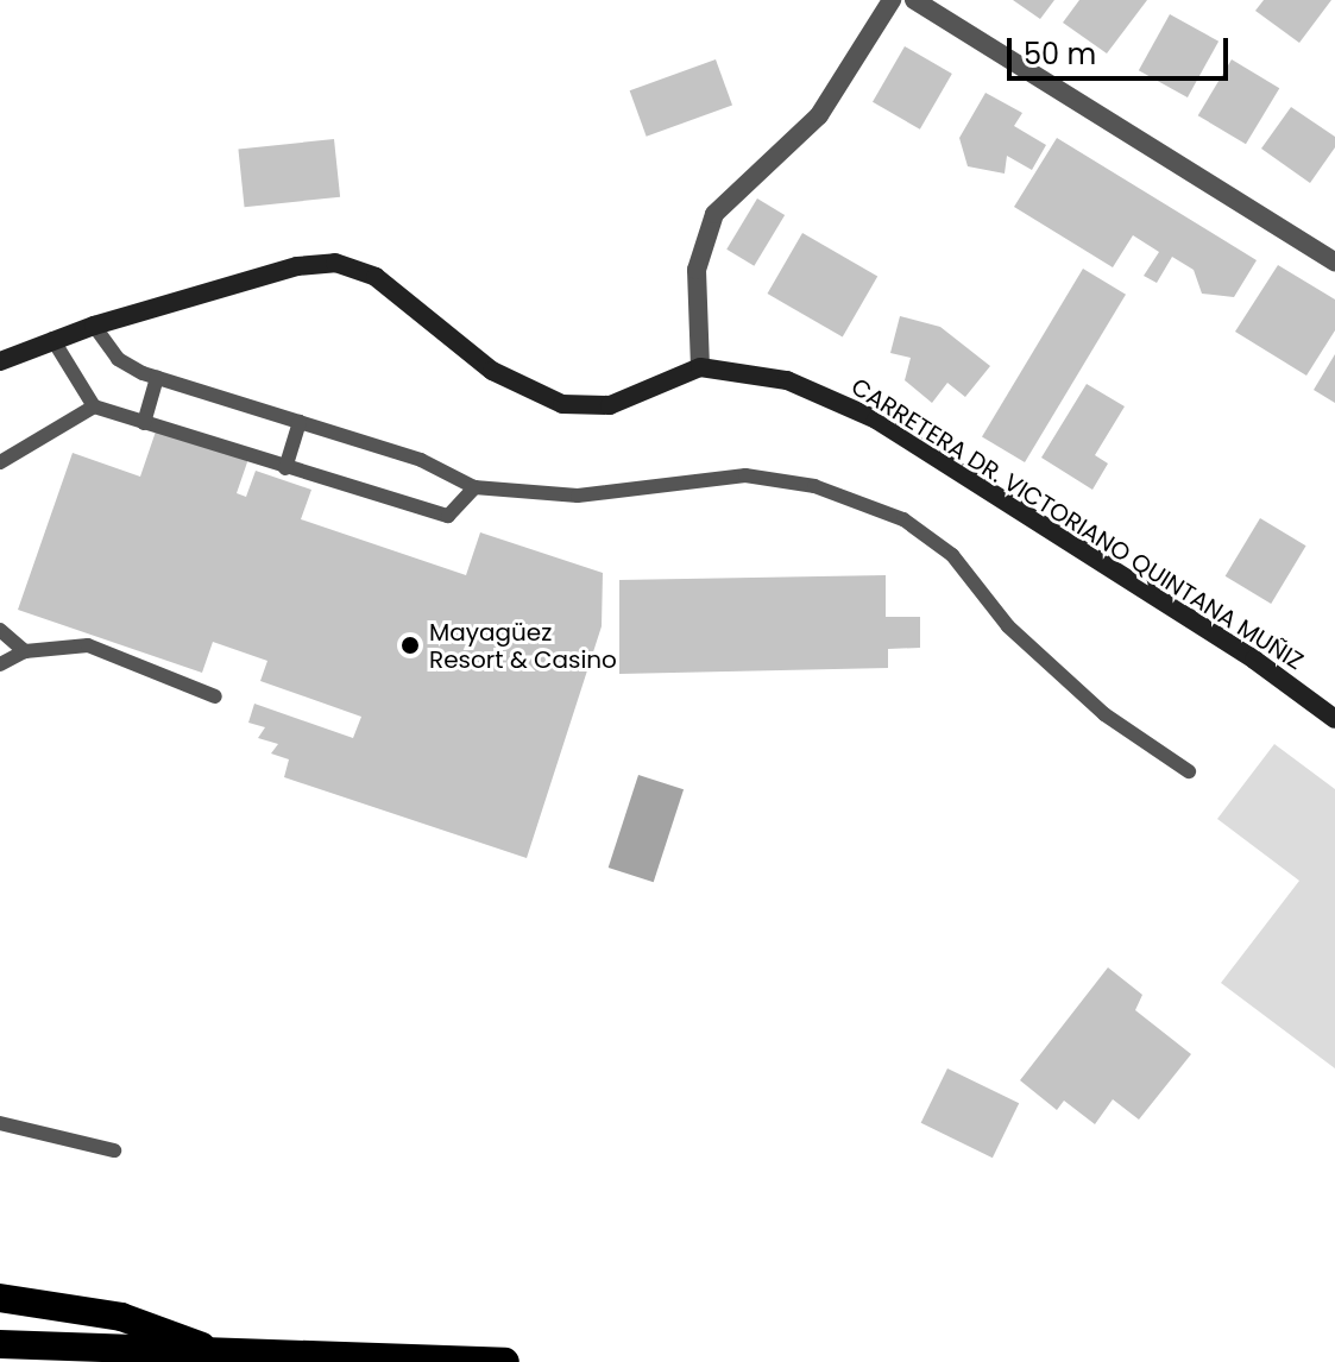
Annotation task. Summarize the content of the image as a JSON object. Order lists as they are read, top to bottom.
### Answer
{
  "streets": {
    "street": ["CARRETERA DR. VICTORIANO QUINTANA MUÑIZ"]
  },
  "places": ["Mayagüez Resort & Casino"],
  "scale_bar": "50 m"
}
